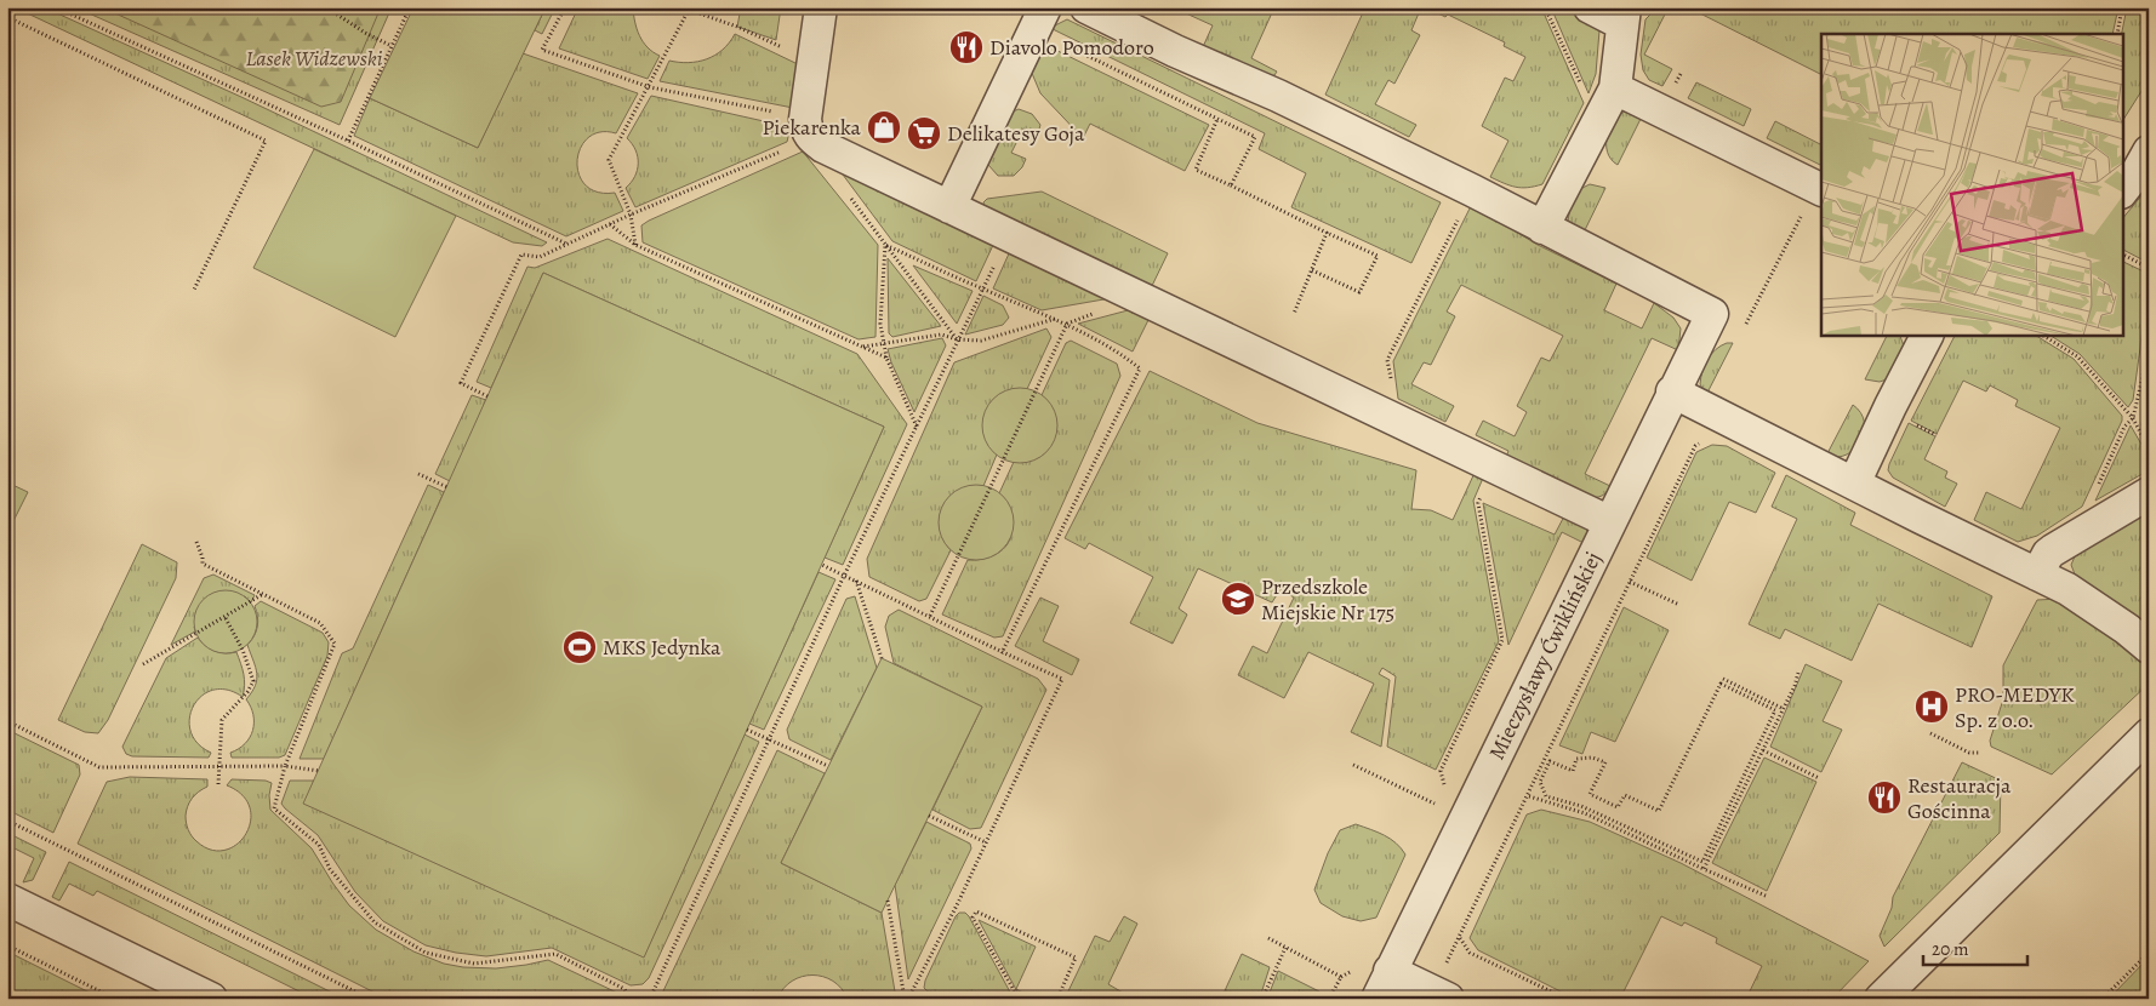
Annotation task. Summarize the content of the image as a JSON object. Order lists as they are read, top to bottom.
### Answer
{
  "streets": {
    "street": ["Mieczysławy Ćwiklińskiej"]
  },
  "parks": ["Lasek Widzewski"],
  "places": {
    "restaurant": ["Diavolo Pomodoro", "Restauracja Gościnna"],
    "shop": ["Piekarenka"],
    "supermarket": ["Delikatesy Goja"],
    "school or university": ["Przedszkole Miejskie Nr 175"],
    "sports": ["MKS Jedynka"],
    "hospital": ["PRO-MEDYK Sp. z o.o."]
  },
  "scale_bar": "20 m"
}
